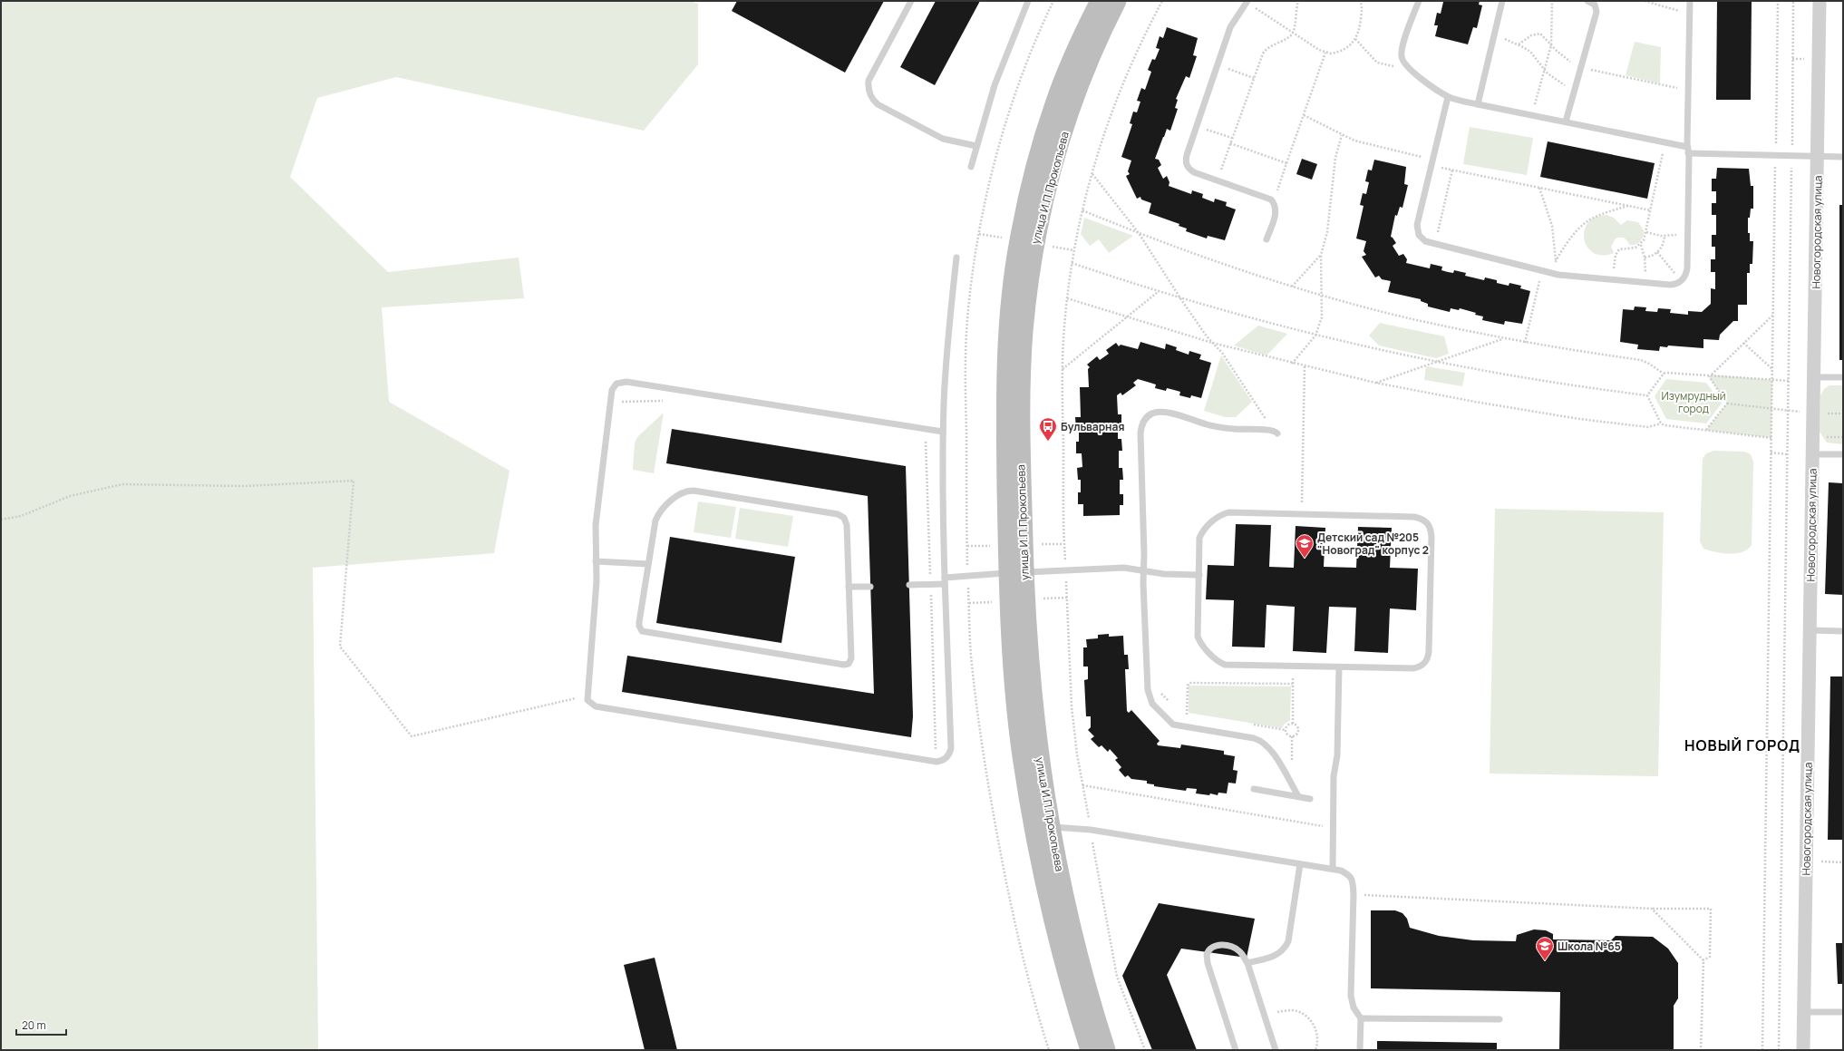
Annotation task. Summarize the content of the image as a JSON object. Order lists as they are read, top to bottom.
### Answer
{
  "streets": {
    "street": ["улица И.П.Прокопьева", "Новогородская улица"]
  },
  "districts": ["НОВЫЙ ГОРОД"],
  "parks": ["Изумрудный город"],
  "places": {
    "bus stop": ["Бульварная"],
    "school or university": ["Детский сад №205 \"Новоград\" корпус 2", "Школа №65"]
  },
  "scale_bar": "20 m"
}
